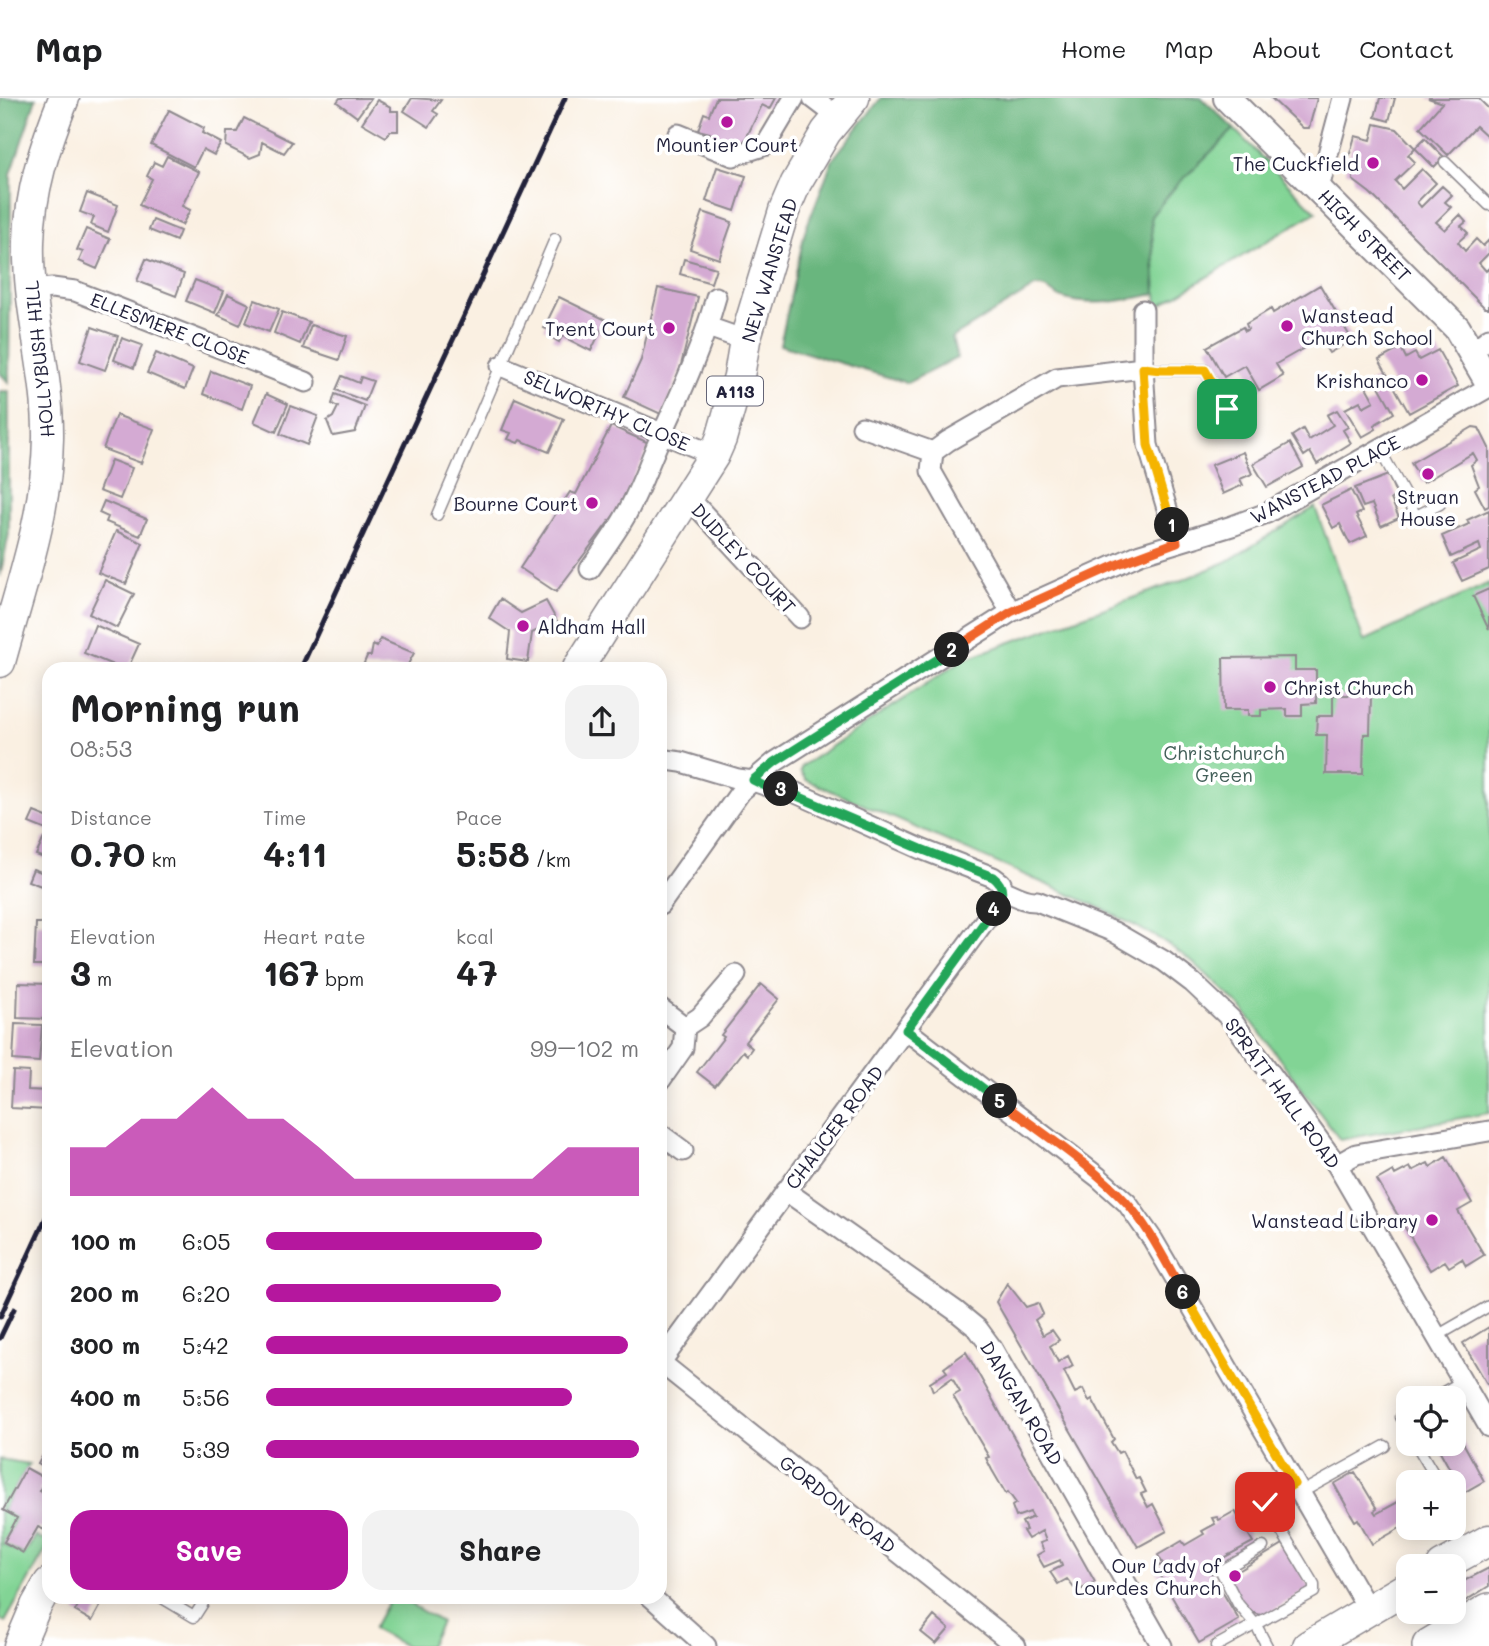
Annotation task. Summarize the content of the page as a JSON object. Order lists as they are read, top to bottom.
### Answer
{
  "streets": {
    "main road": ["NEW WANSTEAD", "HOLLYBUSH HILL", "A113"],
    "street": [
      "HIGH STREET",
      "ELLESMERE CLOSE",
      "SELWORTHY CLOSE",
      "WANSTEAD PLACE",
      "DUDLEY COURT",
      "SPRATT HALL ROAD",
      "CHAUCER ROAD",
      "DANGAN ROAD",
      "GORDON ROAD"
    ]
  },
  "crossings": [
    ["HIGH STREET", "WANSTEAD PLACE"],
    ["NEW WANSTEAD", "SELWORTHY CLOSE"],
    ["NEW WANSTEAD", "DUDLEY COURT"],
    ["ELLESMERE CLOSE", "HOLLYBUSH HILL"],
    ["WANSTEAD PLACE", "SPRATT HALL ROAD"],
    ["SPRATT HALL ROAD", "CHAUCER ROAD"],
    ["CHAUCER ROAD", "DANGAN ROAD"]
  ],
  "parks": ["Christchurch Green"],
  "places": [
    "Mountier Court",
    "The Cuckfield",
    "Wanstead Church School",
    "Trent Court",
    "Krishanco",
    "Struan House",
    "Bourne Court",
    "Aldham Hall",
    "Christ Church",
    "Wanstead Library",
    "Our Lady of Lourdes Church"
  ],
  "page": {
    "header": "Map",
    "nav": [
      "Home",
      "Map",
      "About",
      "Contact"
    ],
    "pins": [
      "1",
      "2",
      "3",
      "4",
      "5",
      "6"
    ],
    "heading": ["Morning run", "08:53"],
    "stats": [
      ["Distance", "0.70 km"],
      ["Time", "4:11"],
      ["Pace", "5:58 /km"],
      ["Elevation", "3 m"],
      ["Heart rate", "167 bpm"],
      ["kcal", "47"]
    ],
    "chart": ["Elevation", "99–102 m"],
    "list": [
      {
        "name": "100 m",
        "note": "6:05"
      },
      {
        "name": "200 m",
        "note": "6:20"
      },
      {
        "name": "300 m",
        "note": "5:42"
      },
      {
        "name": "400 m",
        "note": "5:56"
      },
      {
        "name": "500 m",
        "note": "5:39"
      }
    ],
    "map_buttons": ["+", "−"],
    "buttons": ["Save", "Share"]
  }
}
